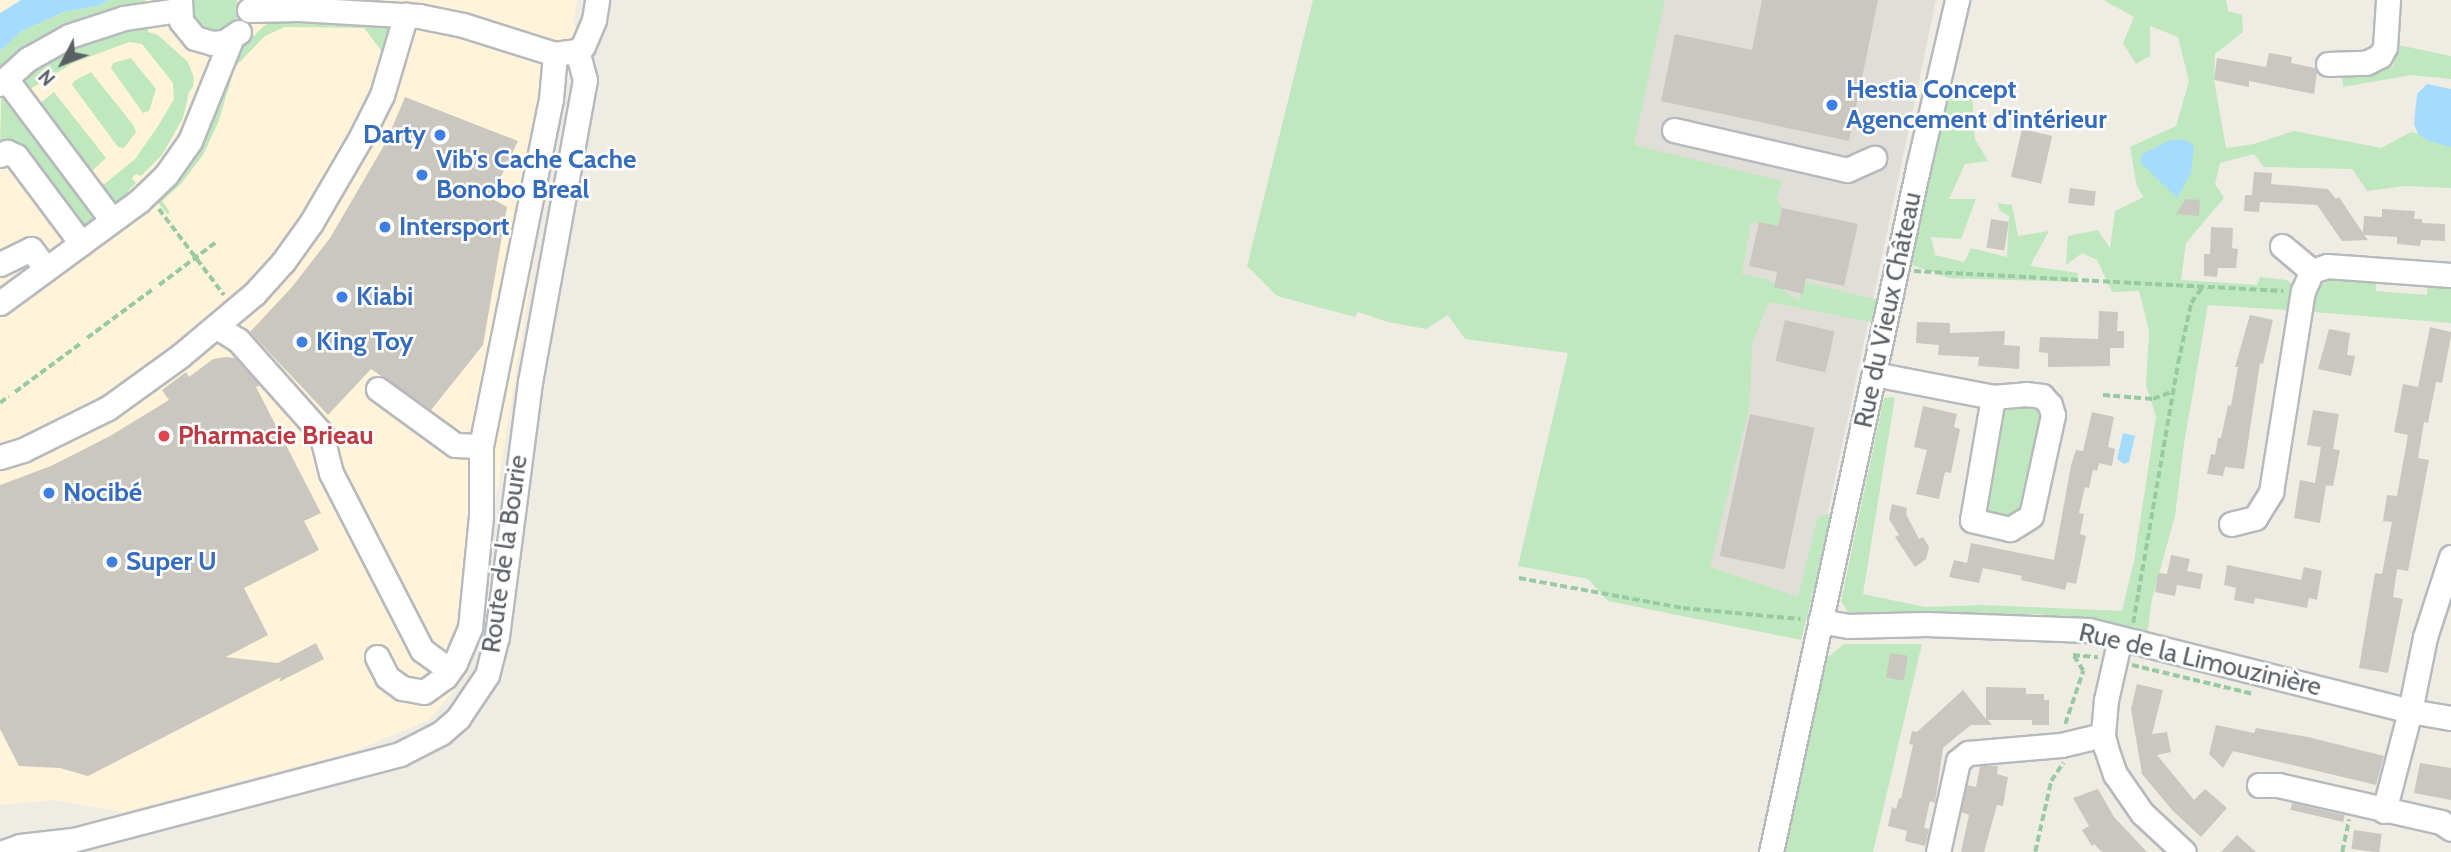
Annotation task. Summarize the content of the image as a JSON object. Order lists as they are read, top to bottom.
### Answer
{
  "streets": {
    "street": ["Rue du Vieux Château", "Route de la Bourie", "Rue de la Limouzinière"]
  },
  "crossings": [
    ["Rue du Vieux Château", "Rue de la Limouzinière"]
  ],
  "places": [
    "Hestia Concept Agencement d'intérieur",
    "Darty",
    "Vib's Cache Cache Bonobo Breal",
    "Intersport",
    "Kiabi",
    "King Toy",
    "Pharmacie Brieau",
    "Nocibé",
    "Super U"
  ],
  "north": "bottom left"
}
